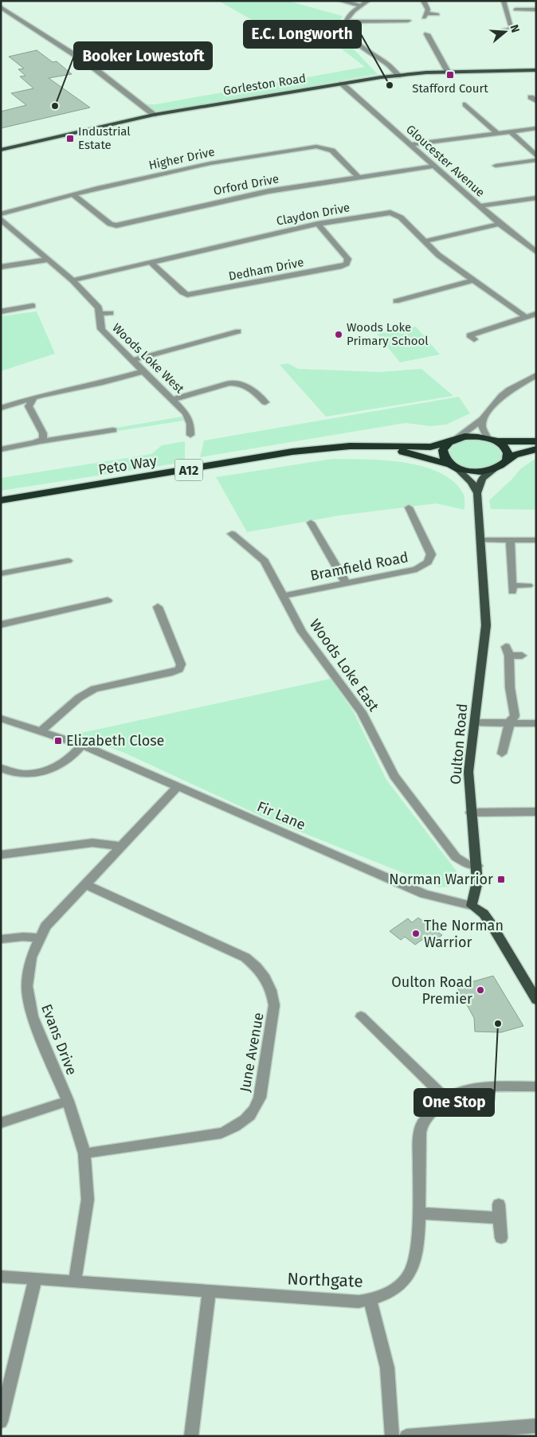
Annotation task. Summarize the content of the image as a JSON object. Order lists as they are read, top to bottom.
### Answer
{
  "streets": {
    "highway": ["Peto Way", "A12"],
    "main road": ["Gorleston Road", "Oulton Road"],
    "street": [
      "Higher Drive",
      "Gloucester Avenue",
      "Orford Drive",
      "Claydon Drive",
      "Dedham Drive",
      "Woods Loke West",
      "Bramfield Road",
      "Woods Loke East",
      "Fir Lane",
      "Evans Drive",
      "June Avenue",
      "Northgate"
    ]
  },
  "crossings": [
    ["Gorleston Road", "Gloucester Avenue"],
    ["Higher Drive", "Orford Drive"],
    ["Gloucester Avenue", "Orford Drive"],
    ["Claydon Drive", "Dedham Drive"],
    ["Claydon Drive", "Woods Loke West"],
    ["Peto Way", "Oulton Road"],
    ["Bramfield Road", "Woods Loke East"],
    ["Woods Loke East", "Oulton Road"],
    ["Oulton Road", "Fir Lane"],
    ["Fir Lane", "Evans Drive"],
    ["Evans Drive", "June Avenue"],
    ["Evans Drive", "Northgate"]
  ],
  "places": {
    "transit": [
      "Stafford Court",
      "Industrial Estate",
      "Elizabeth Close",
      "Norman Warrior"
    ],
    "other": [
      "E.C. Longworth",
      "Booker Lowestoft",
      "Woods Loke Primary School",
      "The Norman Warrior",
      "Oulton Road Premier",
      "One Stop"
    ]
  },
  "north": "right"
}
